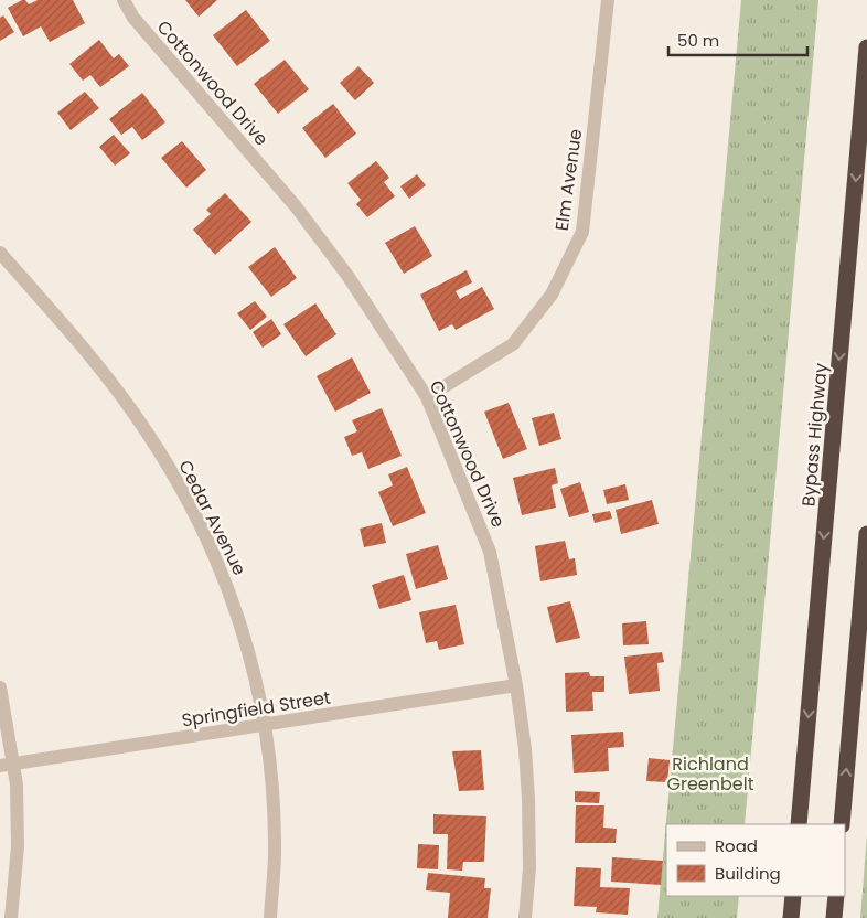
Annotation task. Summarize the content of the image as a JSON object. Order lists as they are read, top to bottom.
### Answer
{
  "streets": {
    "highway": ["Bypass Highway"],
    "street": [
      "Cottonwood Drive",
      "Elm Avenue",
      "Cedar Avenue",
      "Springfield Street"
    ]
  },
  "crossings": [
    ["Cottonwood Drive", "Elm Avenue"],
    ["Cottonwood Drive", "Springfield Street"],
    ["Cedar Avenue", "Springfield Street"]
  ],
  "parks": ["Richland Greenbelt"],
  "legend": ["Road", "Building"],
  "scale_bar": "50 m"
}
